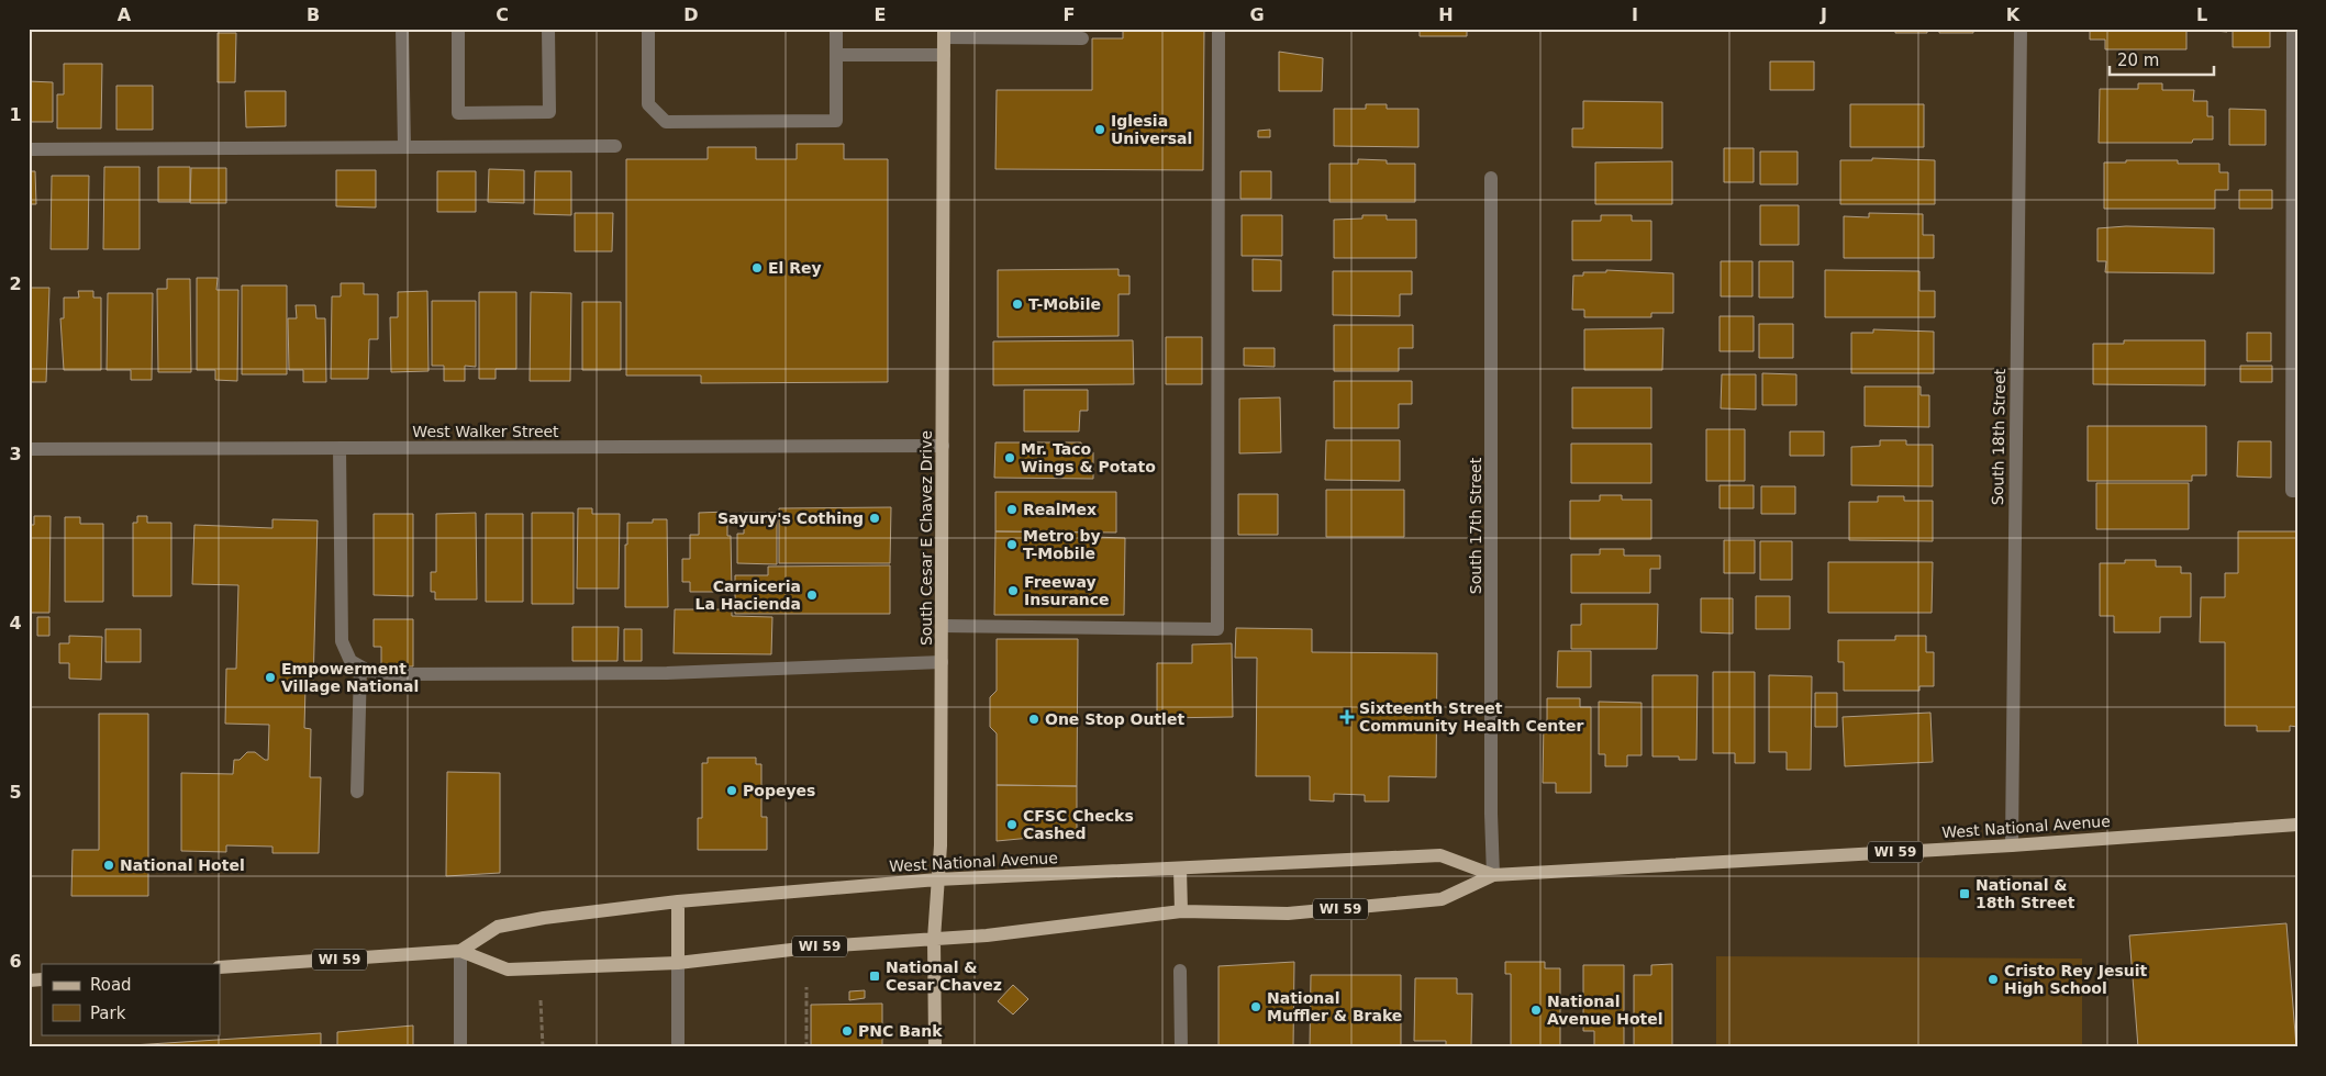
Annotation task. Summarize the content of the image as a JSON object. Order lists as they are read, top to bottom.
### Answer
{
  "streets": {
    "main road": ["South Cesar E Chavez Drive", "West National Avenue", "WI 59"],
    "street": ["West Walker Street", "South 18th Street", "South 17th Street"]
  },
  "crossings": [
    ["West Walker Street", "South Cesar E Chavez Drive"],
    ["South 18th Street", "West National Avenue"],
    ["South 17th Street", "West National Avenue"],
    ["South Cesar E Chavez Drive", "West National Avenue"]
  ],
  "places": {
    "other": [
      "Iglesia Universal",
      "El Rey",
      "T-Mobile",
      "Mr. Taco Wings & Potato",
      "RealMex",
      "Sayury's Cothing",
      "Metro by T-Mobile",
      "Freeway Insurance",
      "Carniceria La Hacienda",
      "Empowerment Village National",
      "One Stop Outlet",
      "Popeyes",
      "CFSC Checks Cashed",
      "National Hotel",
      "Cristo Rey Jesuit High School",
      "National Muffler & Brake",
      "National Avenue Hotel",
      "PNC Bank"
    ],
    "health": ["Sixteenth Street Community Health Center"],
    "transit": ["National & 18th Street", "National & Cesar Chavez"]
  },
  "legend": ["Road", "Park"],
  "scale_bar": "20 m",
  "grid": {
    "columns": [
      "A",
      "B",
      "C",
      "D",
      "E",
      "F",
      "G",
      "H",
      "I",
      "J",
      "K",
      "L"
    ],
    "rows": [
      "1",
      "2",
      "3",
      "4",
      "5",
      "6"
    ]
  }
}
